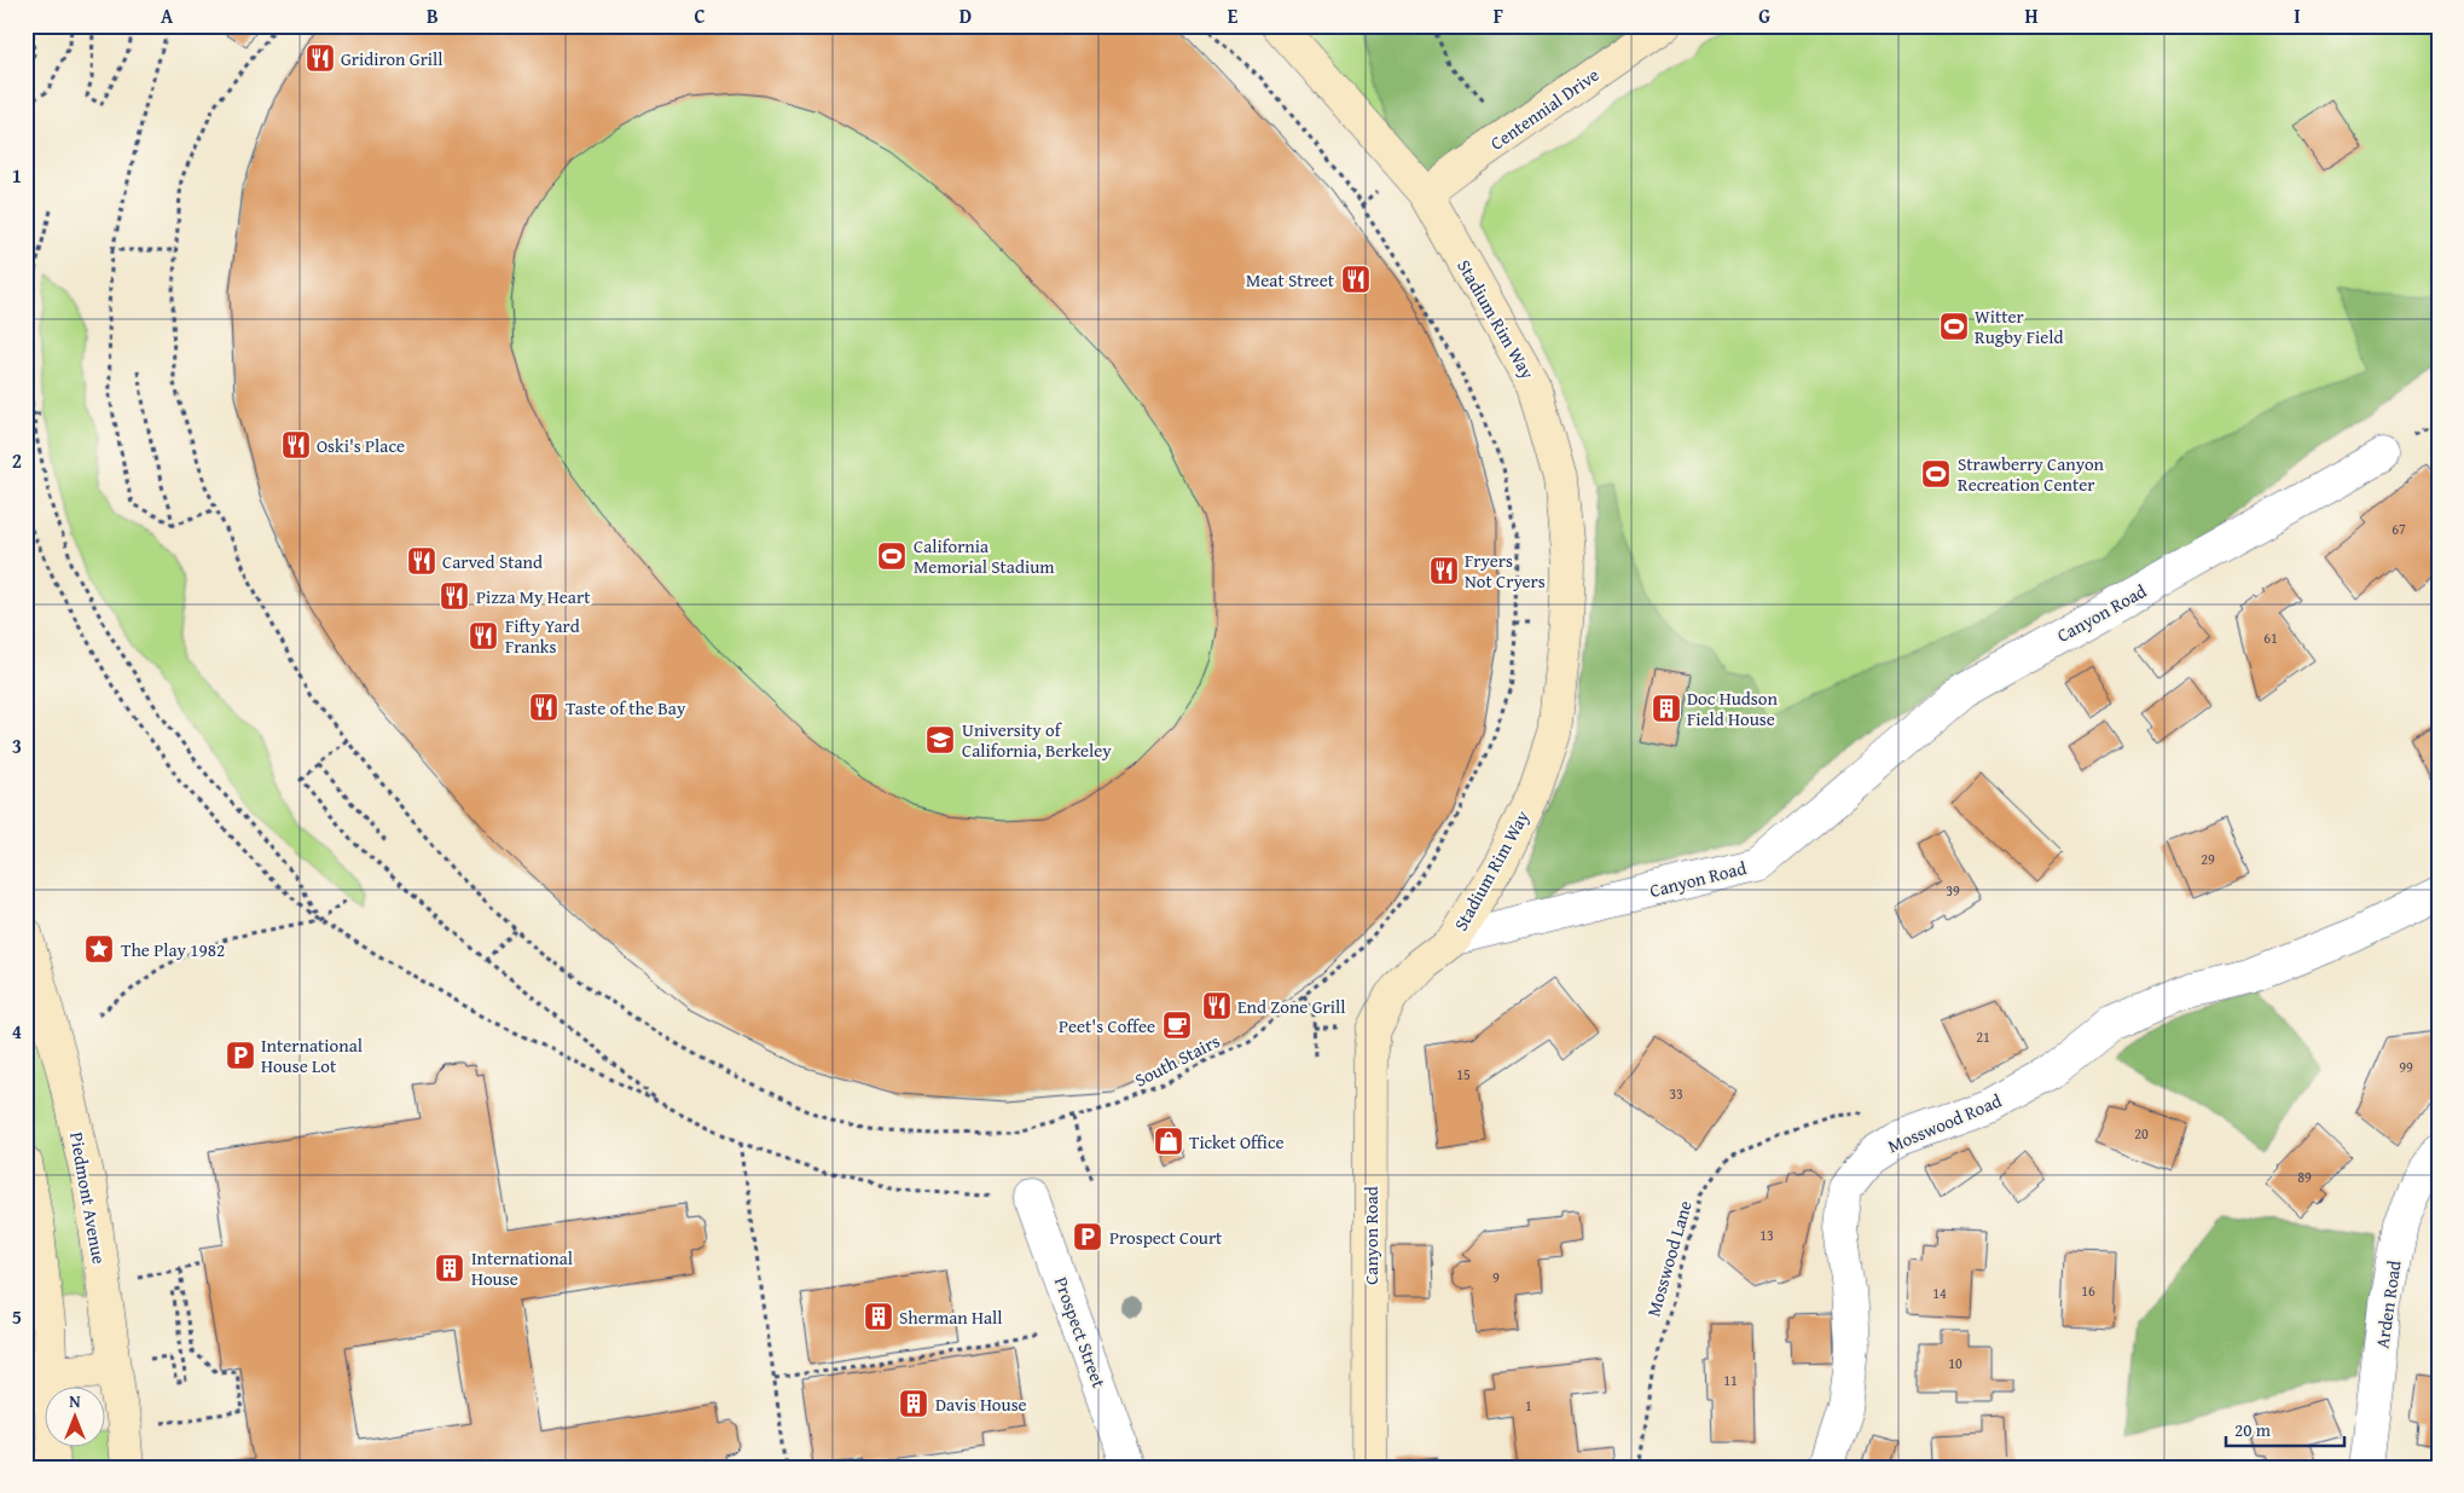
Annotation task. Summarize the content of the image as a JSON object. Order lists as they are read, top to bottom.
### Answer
{
  "streets": {
    "street": [
      "Centennial Drive",
      "Stadium Rim Way",
      "Canyon Road",
      "Mosswood Road",
      "Piedmont Avenue",
      "Arden Road",
      "Prospect Street"
    ],
    "path": ["South Stairs", "Mosswood Lane"]
  },
  "crossings": [
    ["Centennial Drive", "Stadium Rim Way"],
    ["Stadium Rim Way", "Canyon Road"]
  ],
  "places": {
    "restaurant": [
      "Gridiron Grill",
      "Meat Street",
      "Oski's Place",
      "Carved Stand",
      "Fryers Not Cryers",
      "Pizza My Heart",
      "Fifty Yard Franks",
      "Taste of the Bay",
      "End Zone Grill"
    ],
    "sports": ["Witter Rugby Field", "Strawberry Canyon Recreation Center", "California Memorial Stadium"],
    "building": [
      "Doc Hudson Field House",
      "International House",
      "Sherman Hall",
      "Davis House"
    ],
    "school or university": ["University of California, Berkeley"],
    "place": ["The Play 1982"],
    "cafe": ["Peet's Coffee"],
    "parking": ["International House Lot", "Prospect Court"],
    "shop": ["Ticket Office"]
  },
  "house_numbers": [
    "67",
    "61",
    "29",
    "39",
    "21",
    "99",
    "15",
    "33",
    "20",
    "89",
    "13",
    "9",
    "16",
    "14",
    "10",
    "11",
    "1"
  ],
  "scale_bar": "20 m",
  "north": "top",
  "grid": {
    "columns": [
      "A",
      "B",
      "C",
      "D",
      "E",
      "F",
      "G",
      "H",
      "I"
    ],
    "rows": [
      "1",
      "2",
      "3",
      "4",
      "5"
    ]
  }
}
